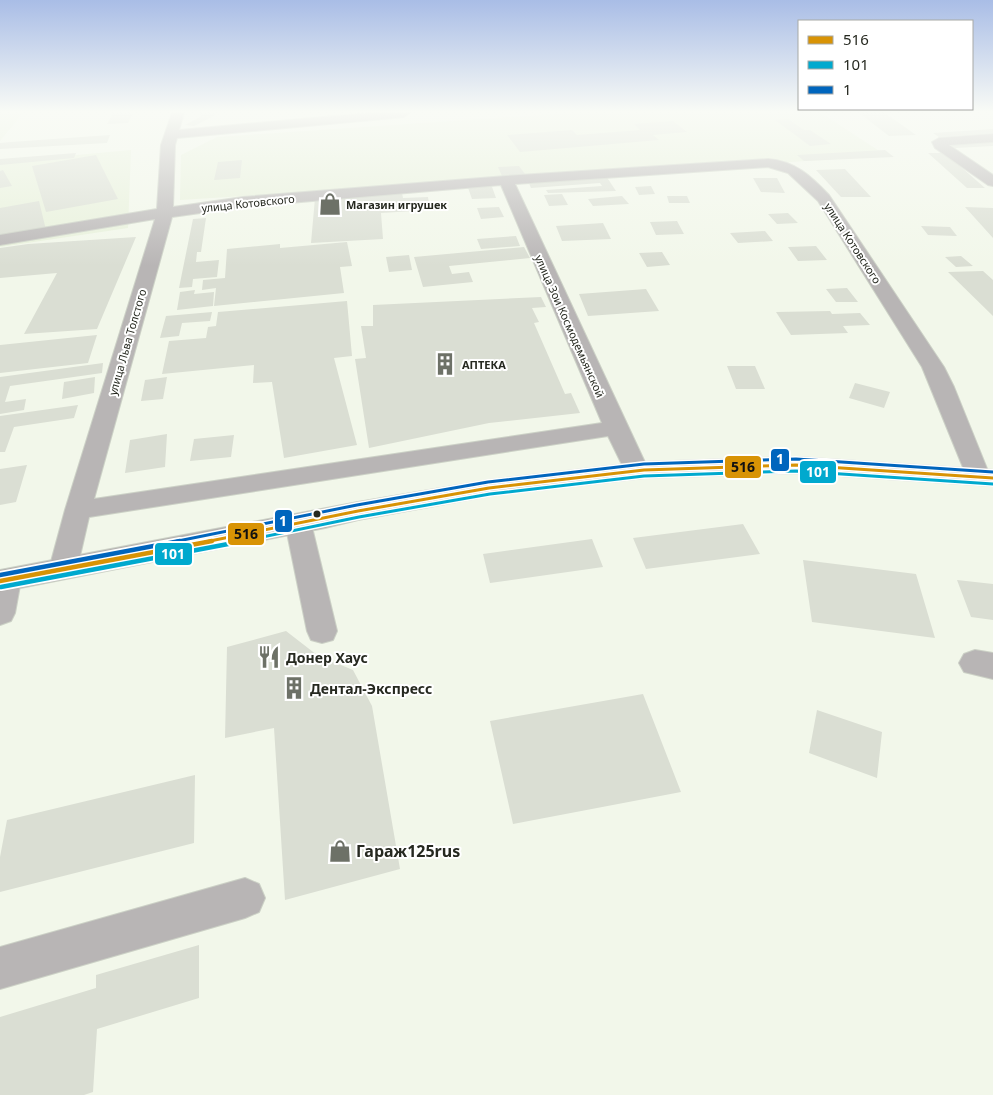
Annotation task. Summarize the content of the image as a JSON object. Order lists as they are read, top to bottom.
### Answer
{
  "streets": {
    "street": ["улица Котовского", "улица Зои Космодемьянской", "улица Льва Толстого"]
  },
  "crossings": [
    ["улица Котовского", "улица Зои Космодемьянской"],
    ["улица Котовского", "улица Льва Толстого"]
  ],
  "places": {
    "shop": ["Магазин игрушек", "Гараж125rus"],
    "building": ["АПТЕКА", "Дентал-Экспресс"],
    "restaurant": ["Донер Хаус"]
  },
  "lines": ["transit line 1", "transit line 516", "transit line 101"],
  "legend": ["516", "101", "1"]
}
